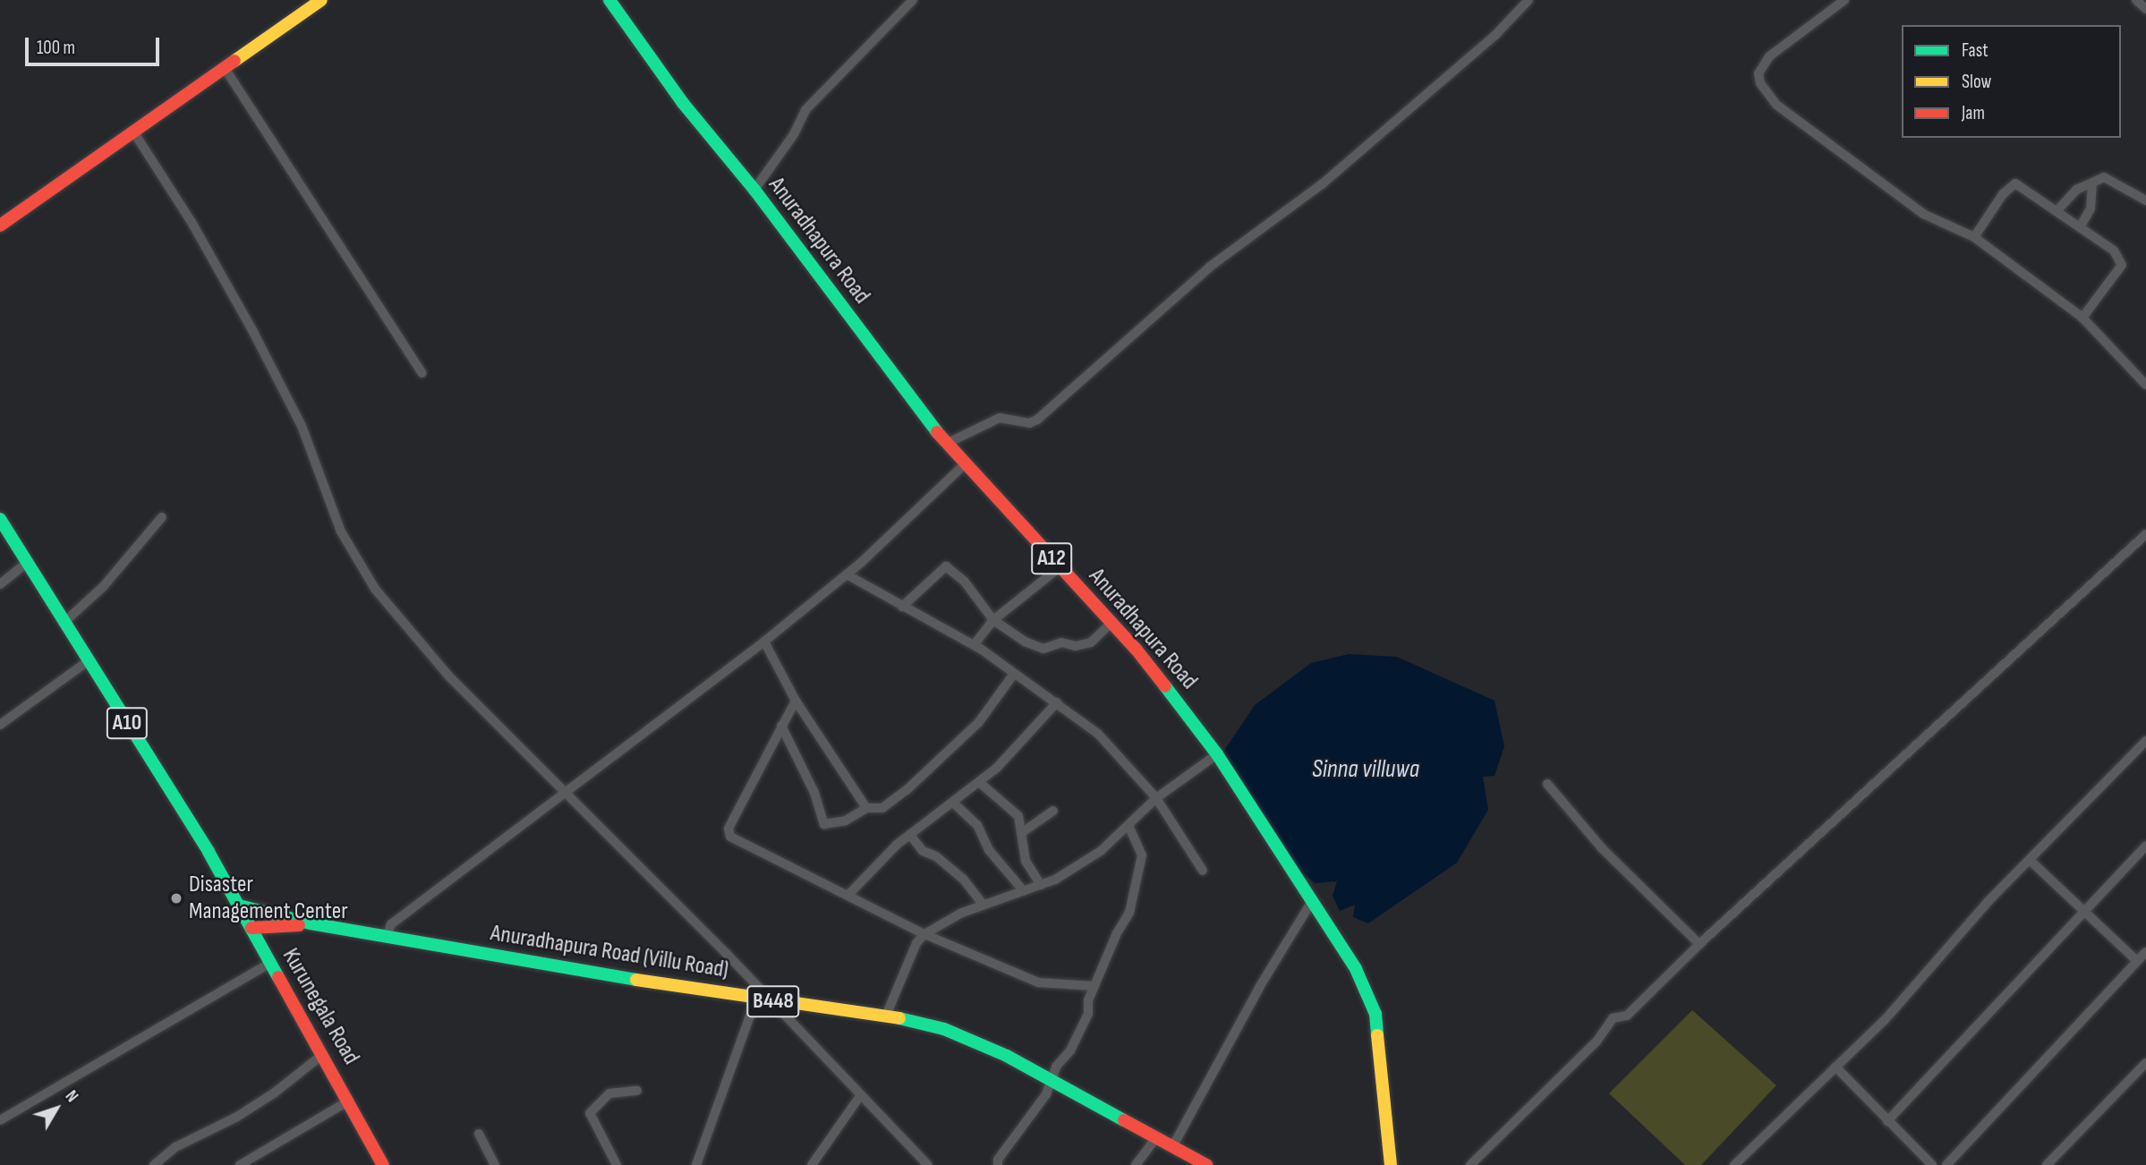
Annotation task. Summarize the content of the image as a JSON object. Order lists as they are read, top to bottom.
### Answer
{
  "streets": {
    "main road": [
      "Anuradhapura Road",
      "A12",
      "A10",
      "Anuradhapura Road (Villu Road)",
      "B448",
      "Kurunegala Road"
    ]
  },
  "crossings": [
    ["Anuradhapura Road (Villu Road)", "Kurunegala Road"]
  ],
  "water": ["Sinna villuwa"],
  "places": ["Disaster Management Center"],
  "legend": ["Fast", "Slow", "Jam"],
  "scale_bar": "100 m",
  "north": "top right"
}
